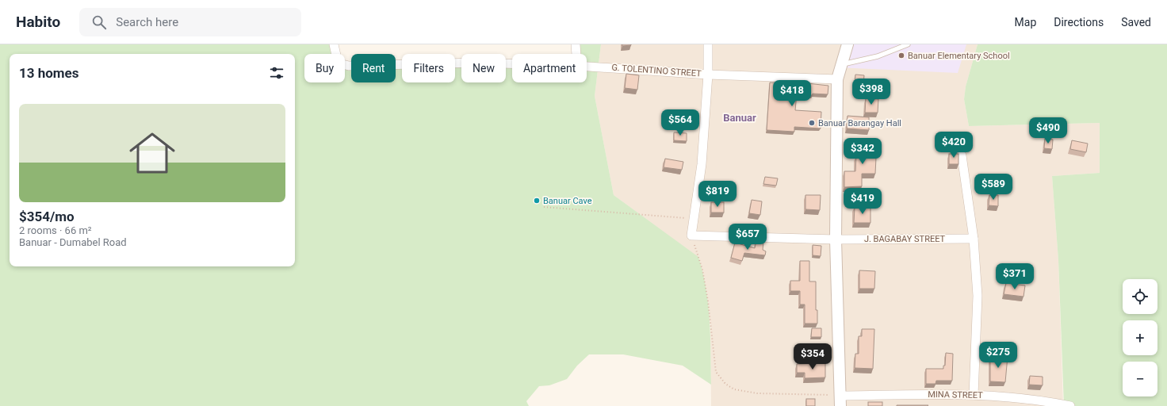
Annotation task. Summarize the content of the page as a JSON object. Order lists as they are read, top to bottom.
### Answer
{
  "streets": {
    "street": ["G. TOLENTINO STREET", "J. BAGABAY STREET", "MINA STREET"]
  },
  "districts": ["Banuar"],
  "places": ["Banuar Elementary School", "Banuar Barangay Hall", "Banuar Cave"],
  "page": {
    "header": "Habito",
    "search": "Search here",
    "nav": ["Map", "Directions", "Saved"],
    "chip": [
      "Buy",
      "Rent",
      "Filters",
      "New",
      "Apartment"
    ],
    "heading": "13 homes",
    "price": [
      "$398",
      "$418",
      "$564",
      "$490",
      "$420",
      "$342",
      "$589",
      "$819",
      "$419",
      "$657",
      "$371",
      "$275",
      "$354"
    ],
    "list": [
      {
        "name": "$354/mo",
        "note": "2 rooms · 66 m² · Banuar - Dumabel Road"
      }
    ],
    "map_buttons": ["+", "−"]
  }
}
